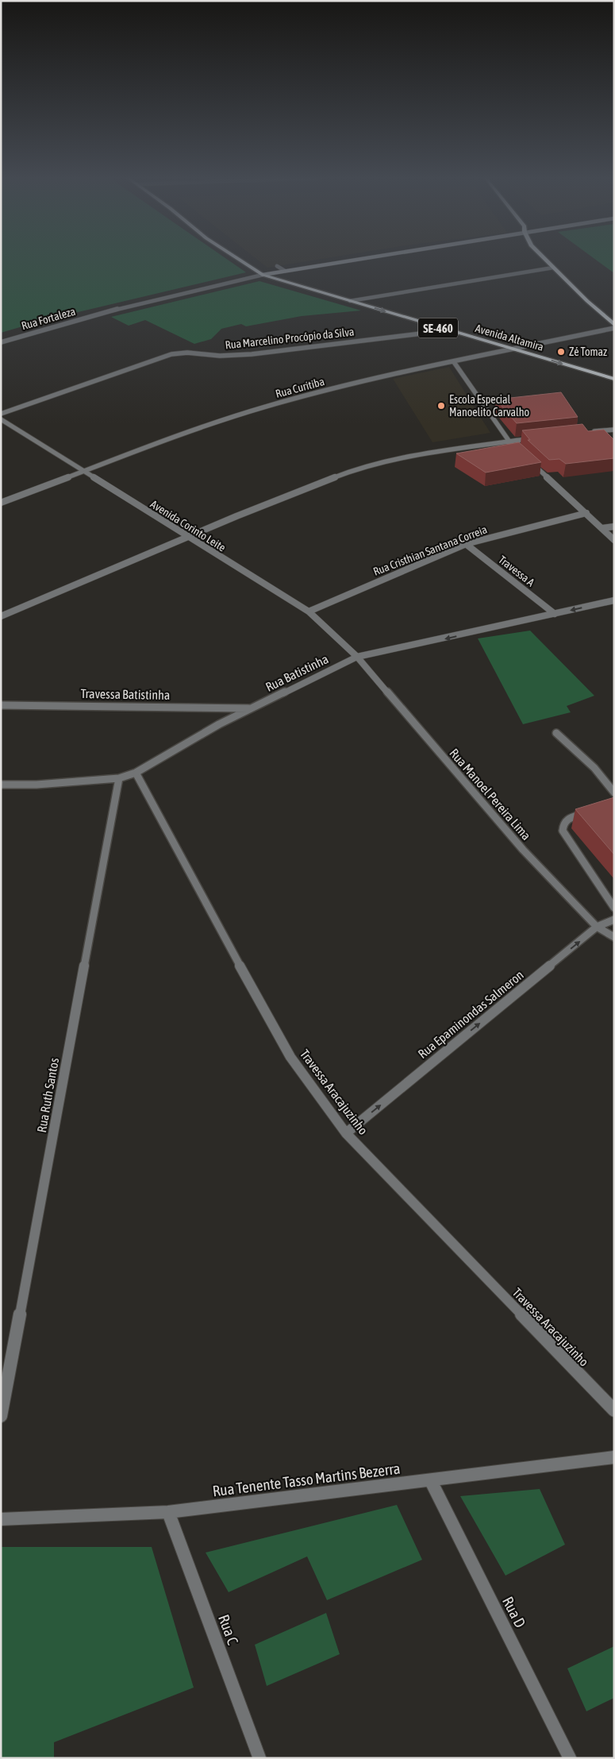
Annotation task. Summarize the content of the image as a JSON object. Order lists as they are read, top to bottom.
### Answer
{
  "streets": {
    "main road": ["SE-460", "Avenida Altamira"],
    "street": [
      "Rua Fortaleza",
      "Rua Marcelino Procópio da Silva",
      "Rua Curitiba",
      "Avenida Corinto Leite",
      "Rua Cristhian Santana Correia",
      "Travessa A",
      "Rua Batistinha",
      "Travessa Batistinha",
      "Rua Manoel Pereira Lima",
      "Rua Epaminondas Salmeron",
      "Travessa Aracajuzinho",
      "Rua Ruth Santos",
      "Rua Tenente Tasso Martins Bezerra",
      "Rua D",
      "Rua C"
    ]
  },
  "crossings": [
    ["Rua Fortaleza", "SE-460"],
    ["Rua Fortaleza", "Avenida Altamira"],
    ["SE-460", "Avenida Altamira"],
    ["Avenida Altamira", "Rua Marcelino Procópio da Silva"],
    ["Avenida Altamira", "Rua Curitiba"],
    ["Rua Curitiba", "Avenida Corinto Leite"],
    ["Avenida Corinto Leite", "Rua Cristhian Santana Correia"],
    ["Avenida Corinto Leite", "Rua Batistinha"],
    ["Avenida Corinto Leite", "Rua Manoel Pereira Lima"],
    ["Rua Cristhian Santana Correia", "Travessa A"],
    ["Travessa A", "Rua Batistinha"],
    ["Rua Batistinha", "Travessa Batistinha"],
    ["Rua Batistinha", "Rua Manoel Pereira Lima"],
    ["Rua Batistinha", "Travessa Aracajuzinho"],
    ["Rua Batistinha", "Rua Ruth Santos"],
    ["Rua Manoel Pereira Lima", "Rua Epaminondas Salmeron"],
    ["Rua Epaminondas Salmeron", "Travessa Aracajuzinho"],
    ["Rua Tenente Tasso Martins Bezerra", "Rua D"],
    ["Rua Tenente Tasso Martins Bezerra", "Rua C"]
  ],
  "one_way": ["Avenida Altamira", "Rua Batistinha", "Rua Epaminondas Salmeron"],
  "places": ["Zé Tomaz", "Escola Especial Manoelito Carvalho"]
}
